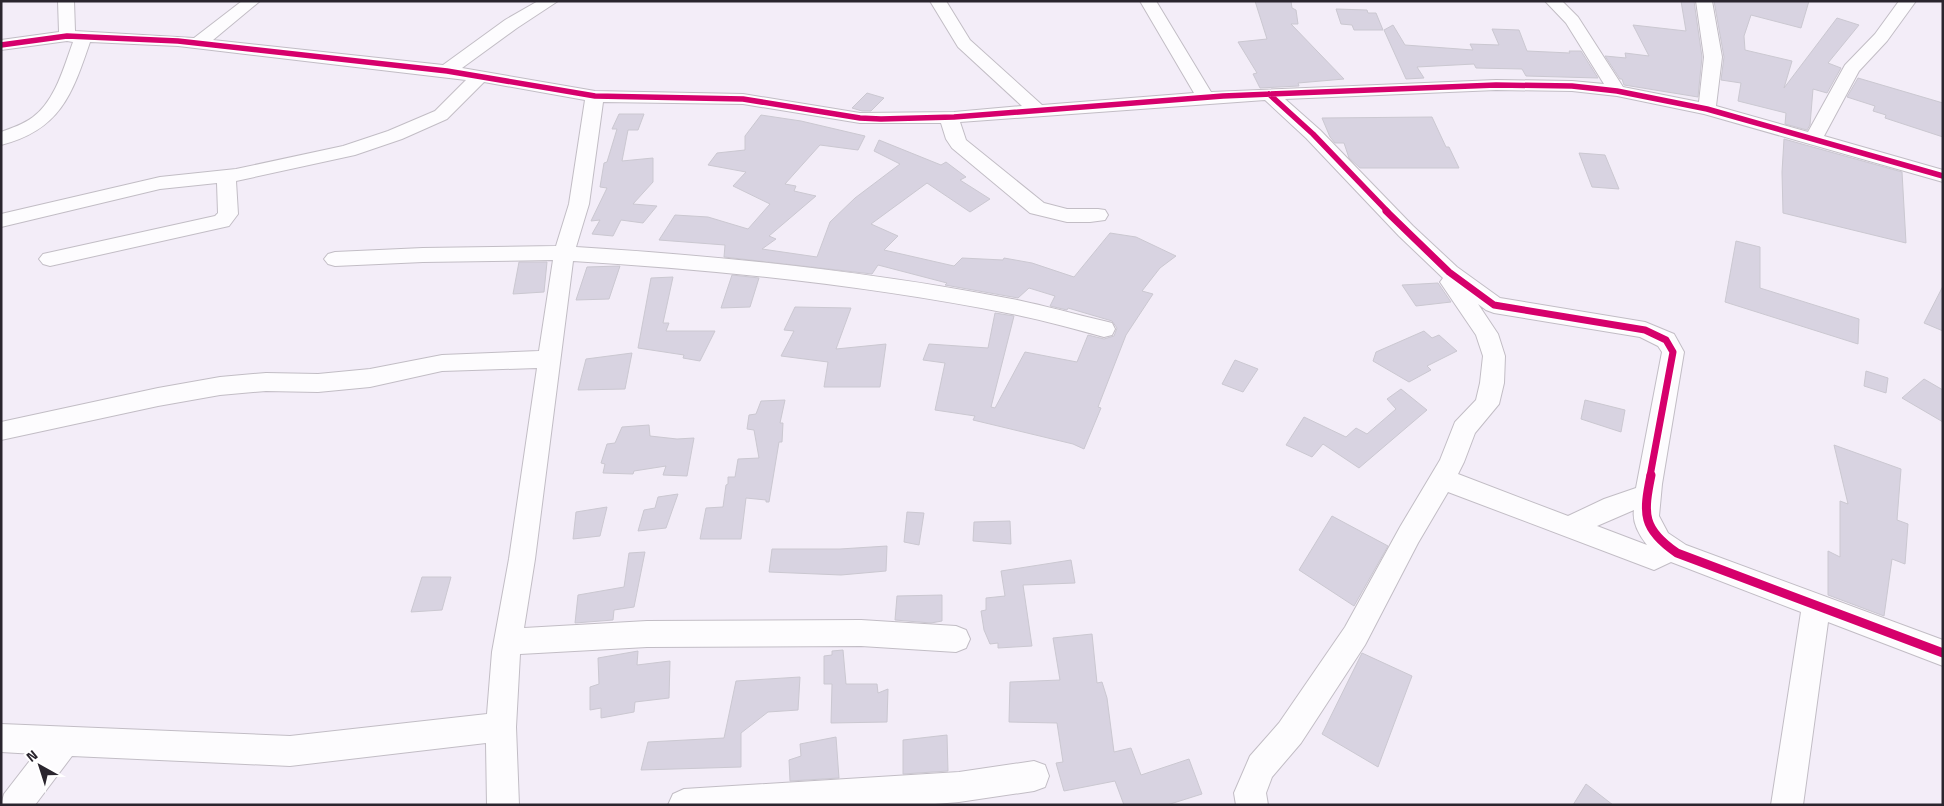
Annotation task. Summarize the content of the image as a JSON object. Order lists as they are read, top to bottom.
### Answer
{
  "north": "top left"
}
